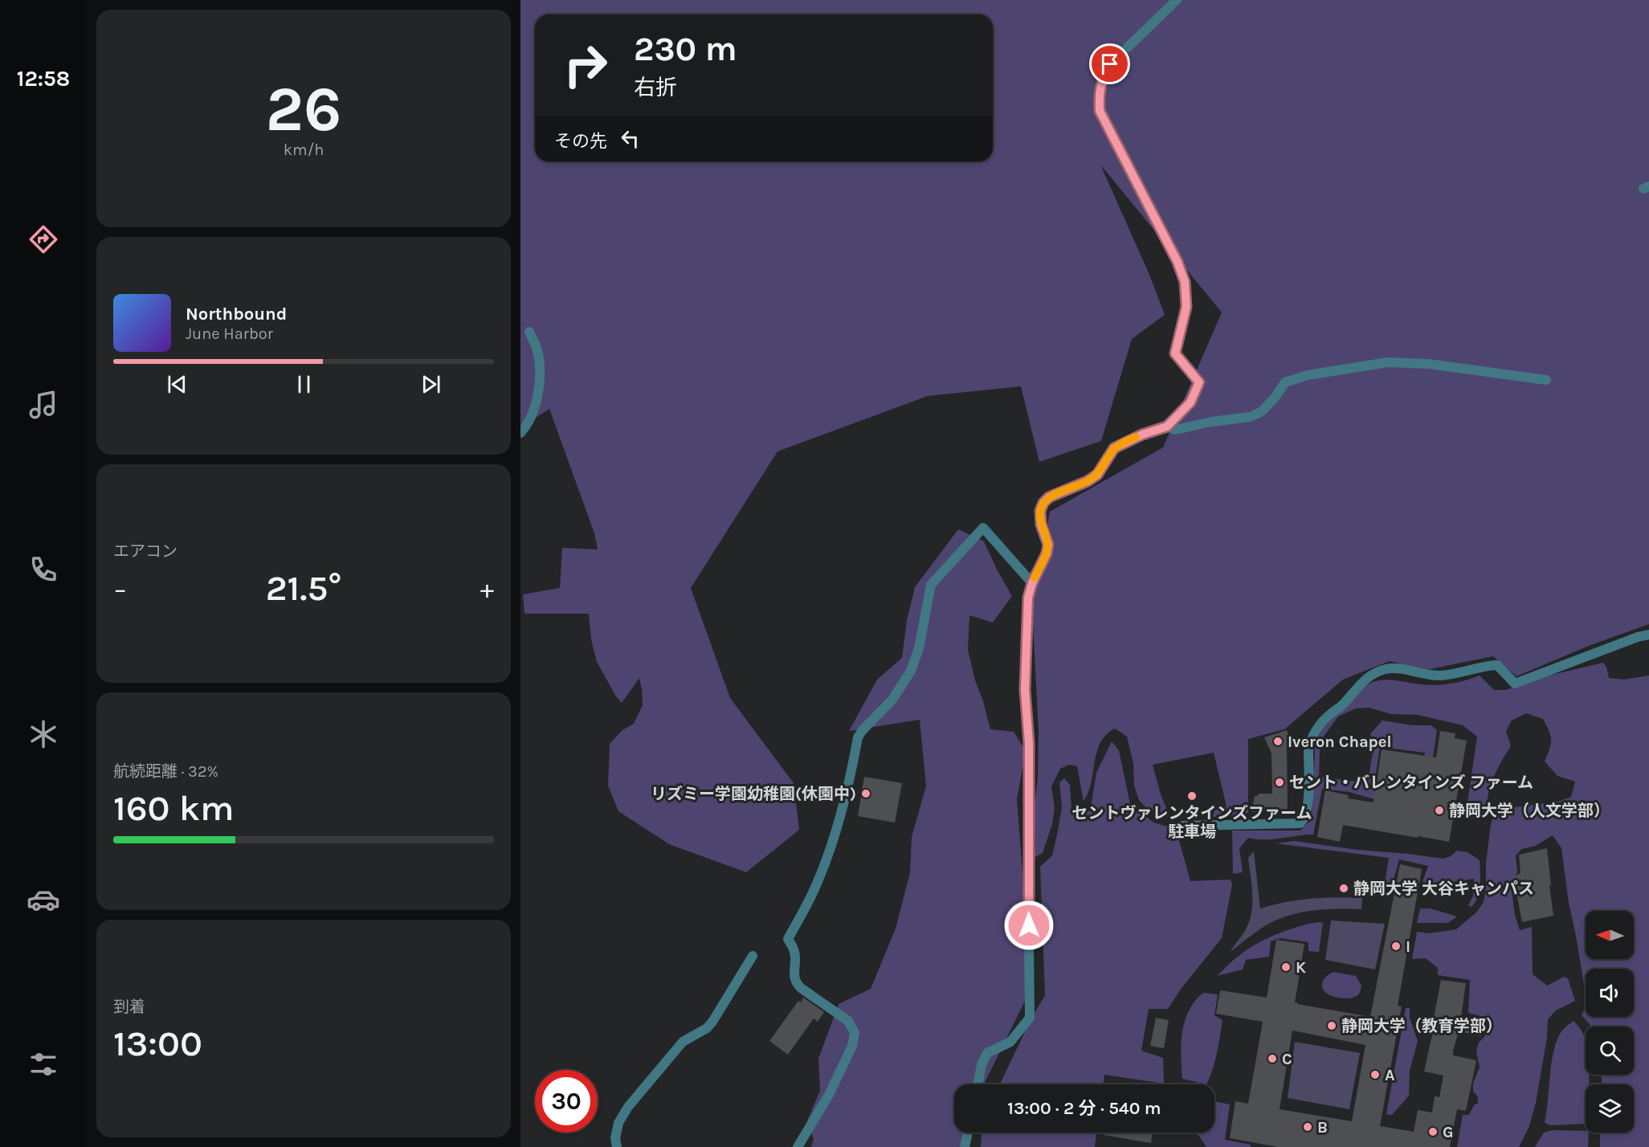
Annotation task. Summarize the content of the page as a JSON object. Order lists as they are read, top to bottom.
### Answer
{
  "places": [
    "Iveron Chapel",
    "セント・バレンタインズ ファーム",
    "リズミー学園幼稚園(休園中)",
    "セントヴァレンタインズファーム 駐車場",
    "静岡大学（人文学部）",
    "静岡大学 大谷キャンパス",
    "I",
    "K",
    "静岡大学（教育学部）",
    "C",
    "A",
    "B",
    "G"
  ],
  "north": "left",
  "page": {
    "tabs": "12:58",
    "tile": [
      ["26", "km/h"],
      "エアコン",
      ["航続距離 · 32%", "160 km"],
      ["到着", "13:00"]
    ],
    "turn": ["230 m", "右折"],
    "then": "その先",
    "song": ["Northbound", "June Harbor"],
    "heat": ["−", "21.5°", "+"],
    "limit": "30",
    "trip": "13:00 · 2 分 · 540 m"
  }
}
